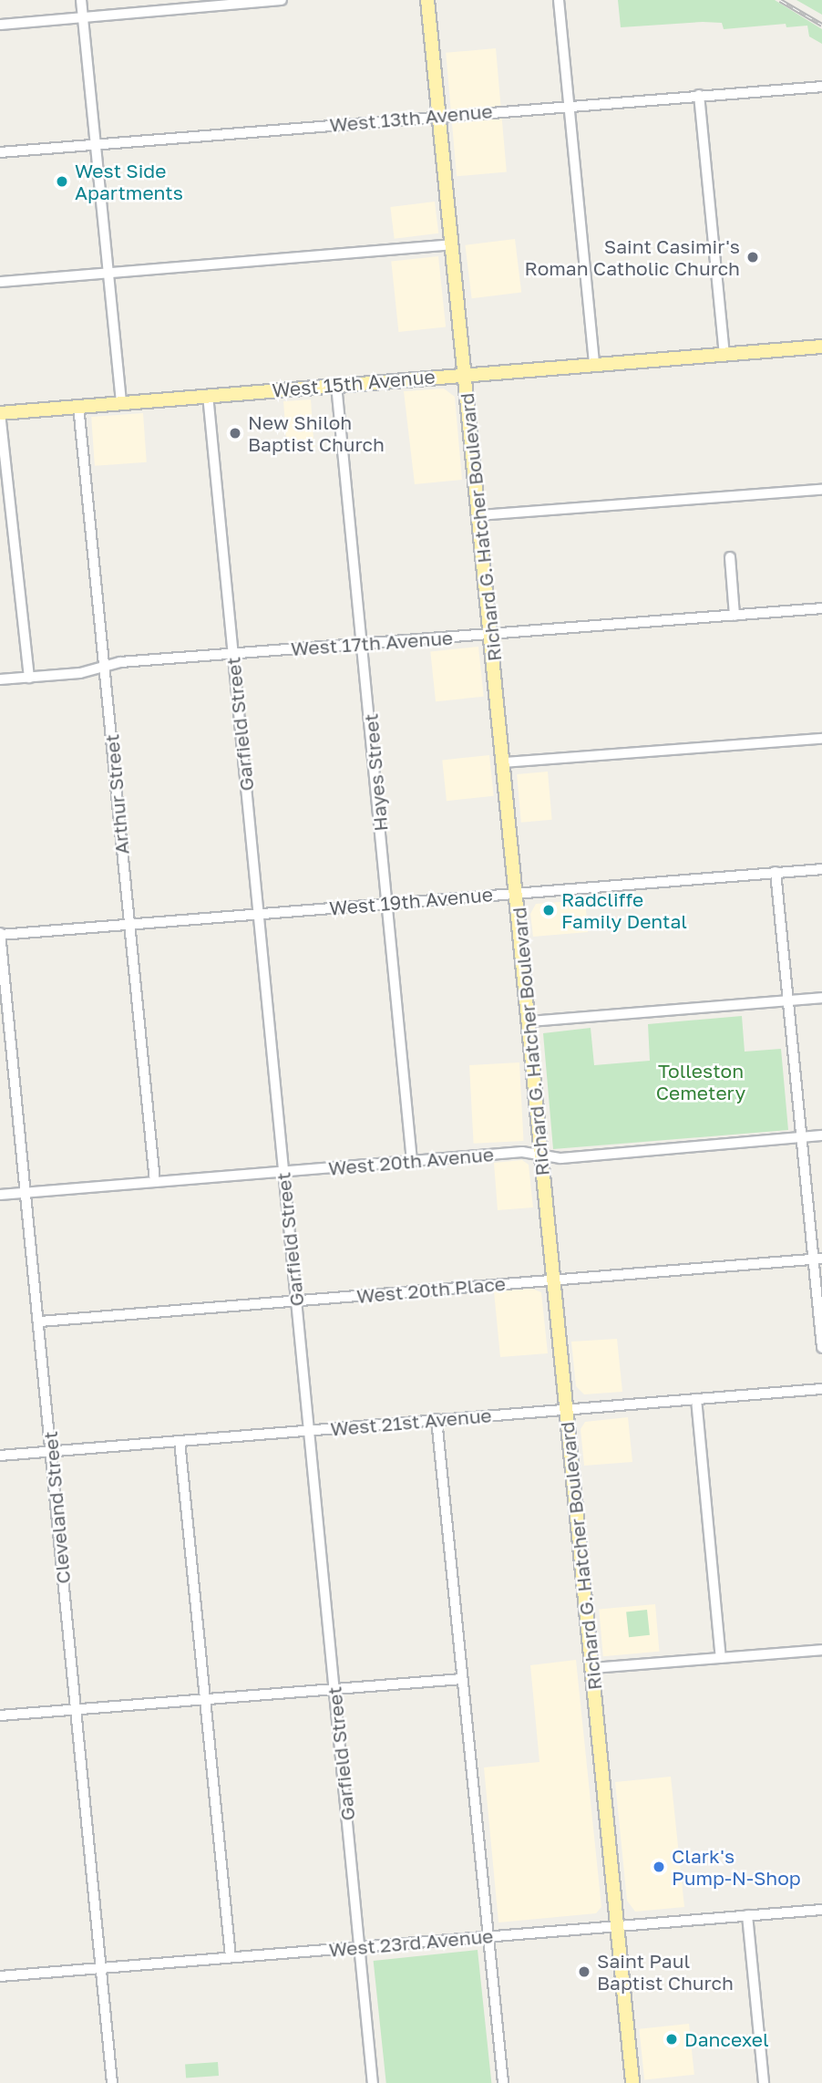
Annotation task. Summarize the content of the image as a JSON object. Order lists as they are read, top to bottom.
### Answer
{
  "streets": {
    "main road": ["West 15th Avenue", "Richard G. Hatcher Boulevard"],
    "street": [
      "West 13th Avenue",
      "West 17th Avenue",
      "Garfield Street",
      "Hayes Street",
      "Arthur Street",
      "West 19th Avenue",
      "West 20th Avenue",
      "West 20th Place",
      "West 21st Avenue",
      "Cleveland Street",
      "West 23rd Avenue"
    ]
  },
  "crossings": [
    ["West 13th Avenue", "Richard G. Hatcher Boulevard"],
    ["West 15th Avenue", "Richard G. Hatcher Boulevard"],
    ["West 15th Avenue", "Garfield Street"],
    ["West 15th Avenue", "Hayes Street"],
    ["West 15th Avenue", "Arthur Street"],
    ["Richard G. Hatcher Boulevard", "West 17th Avenue"],
    ["Richard G. Hatcher Boulevard", "West 19th Avenue"],
    ["Richard G. Hatcher Boulevard", "West 20th Avenue"],
    ["Richard G. Hatcher Boulevard", "West 20th Place"],
    ["Richard G. Hatcher Boulevard", "West 21st Avenue"],
    ["Richard G. Hatcher Boulevard", "West 23rd Avenue"],
    ["West 17th Avenue", "Garfield Street"],
    ["West 17th Avenue", "Hayes Street"],
    ["West 17th Avenue", "Arthur Street"],
    ["Garfield Street", "West 19th Avenue"],
    ["Garfield Street", "West 20th Avenue"],
    ["Garfield Street", "West 20th Place"],
    ["Garfield Street", "West 21st Avenue"],
    ["Garfield Street", "West 23rd Avenue"],
    ["Hayes Street", "West 19th Avenue"],
    ["Hayes Street", "West 20th Avenue"],
    ["Arthur Street", "West 19th Avenue"],
    ["Arthur Street", "West 20th Avenue"],
    ["West 19th Avenue", "Cleveland Street"],
    ["West 20th Avenue", "Cleveland Street"],
    ["West 20th Place", "Cleveland Street"],
    ["West 21st Avenue", "Cleveland Street"],
    ["Cleveland Street", "West 23rd Avenue"]
  ],
  "parks": ["Tolleston Cemetery"],
  "places": [
    "West Side Apartments",
    "Saint Casimir's Roman Catholic Church",
    "New Shiloh Baptist Church",
    "Radcliffe Family Dental",
    "Clark's Pump-N-Shop",
    "Saint Paul Baptist Church",
    "Dancexel"
  ]
}
